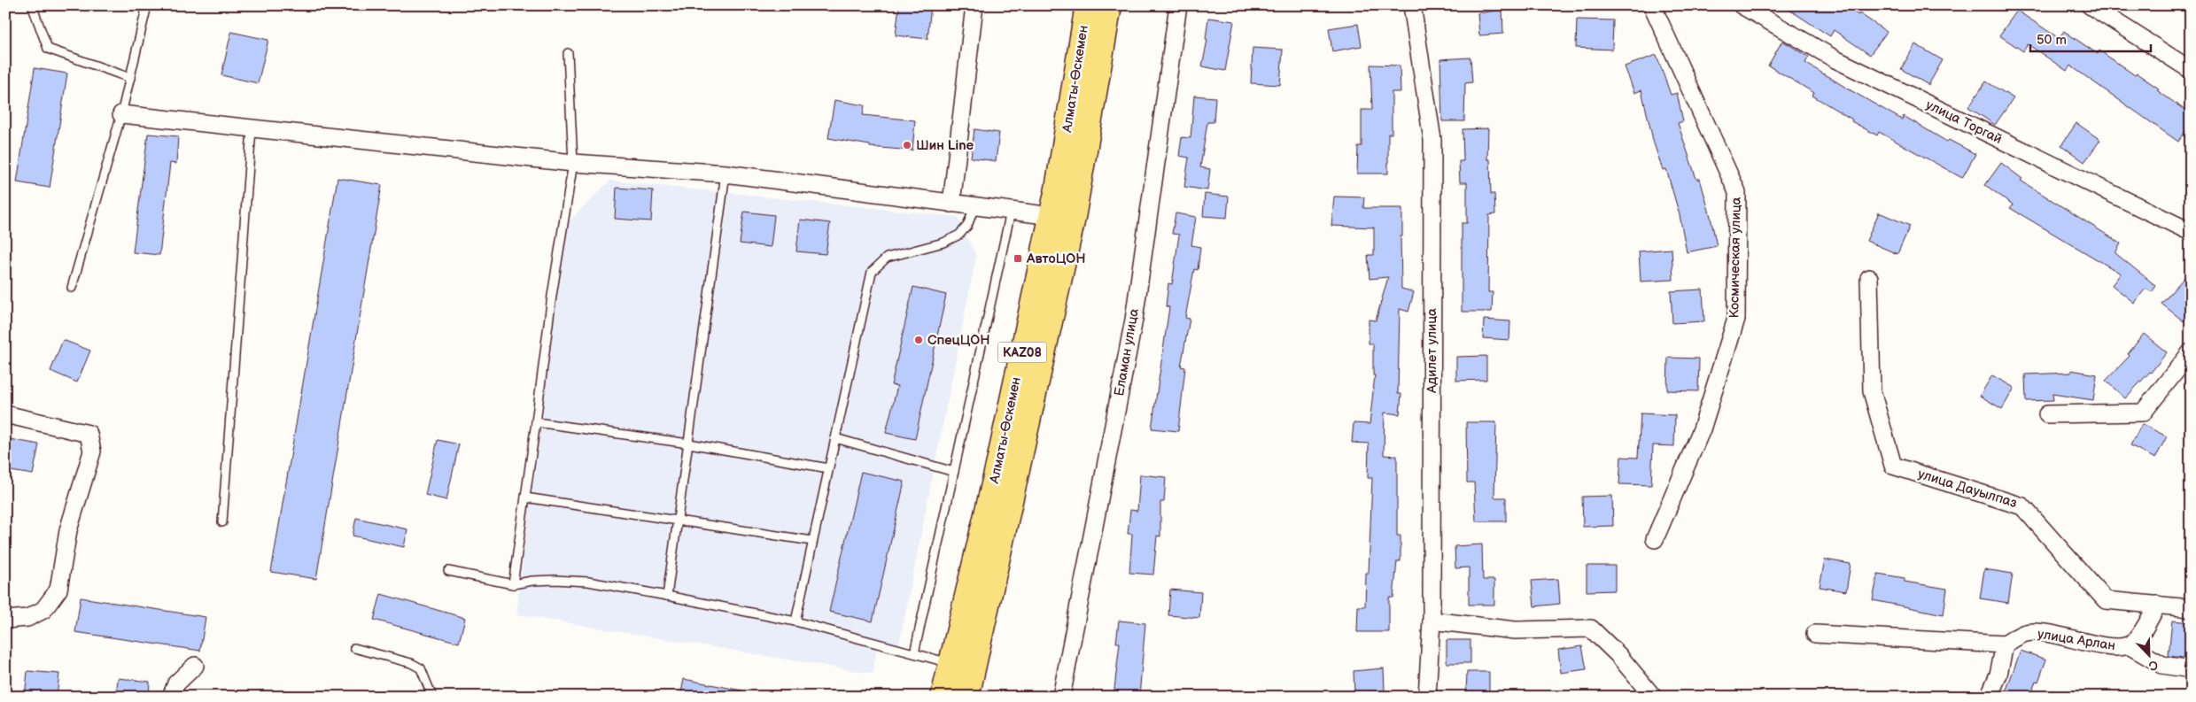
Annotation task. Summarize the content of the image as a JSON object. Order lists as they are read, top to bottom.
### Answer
{
  "streets": {
    "main road": ["Алматы-Өскемен", "KAZ08"],
    "street": [
      "улица Торгай",
      "Космическая улица",
      "Адилет улица",
      "Еламан улица",
      "улица Дауылпаз",
      "улица Арлан"
    ]
  },
  "crossings": [
    ["улица Дауылпаз", "улица Арлан"]
  ],
  "places": {
    "other": ["Шин Line", "СпецЦОН"],
    "transit": ["АвтоЦОН"]
  },
  "scale_bar": "50 m",
  "north": "bottom right"
}
